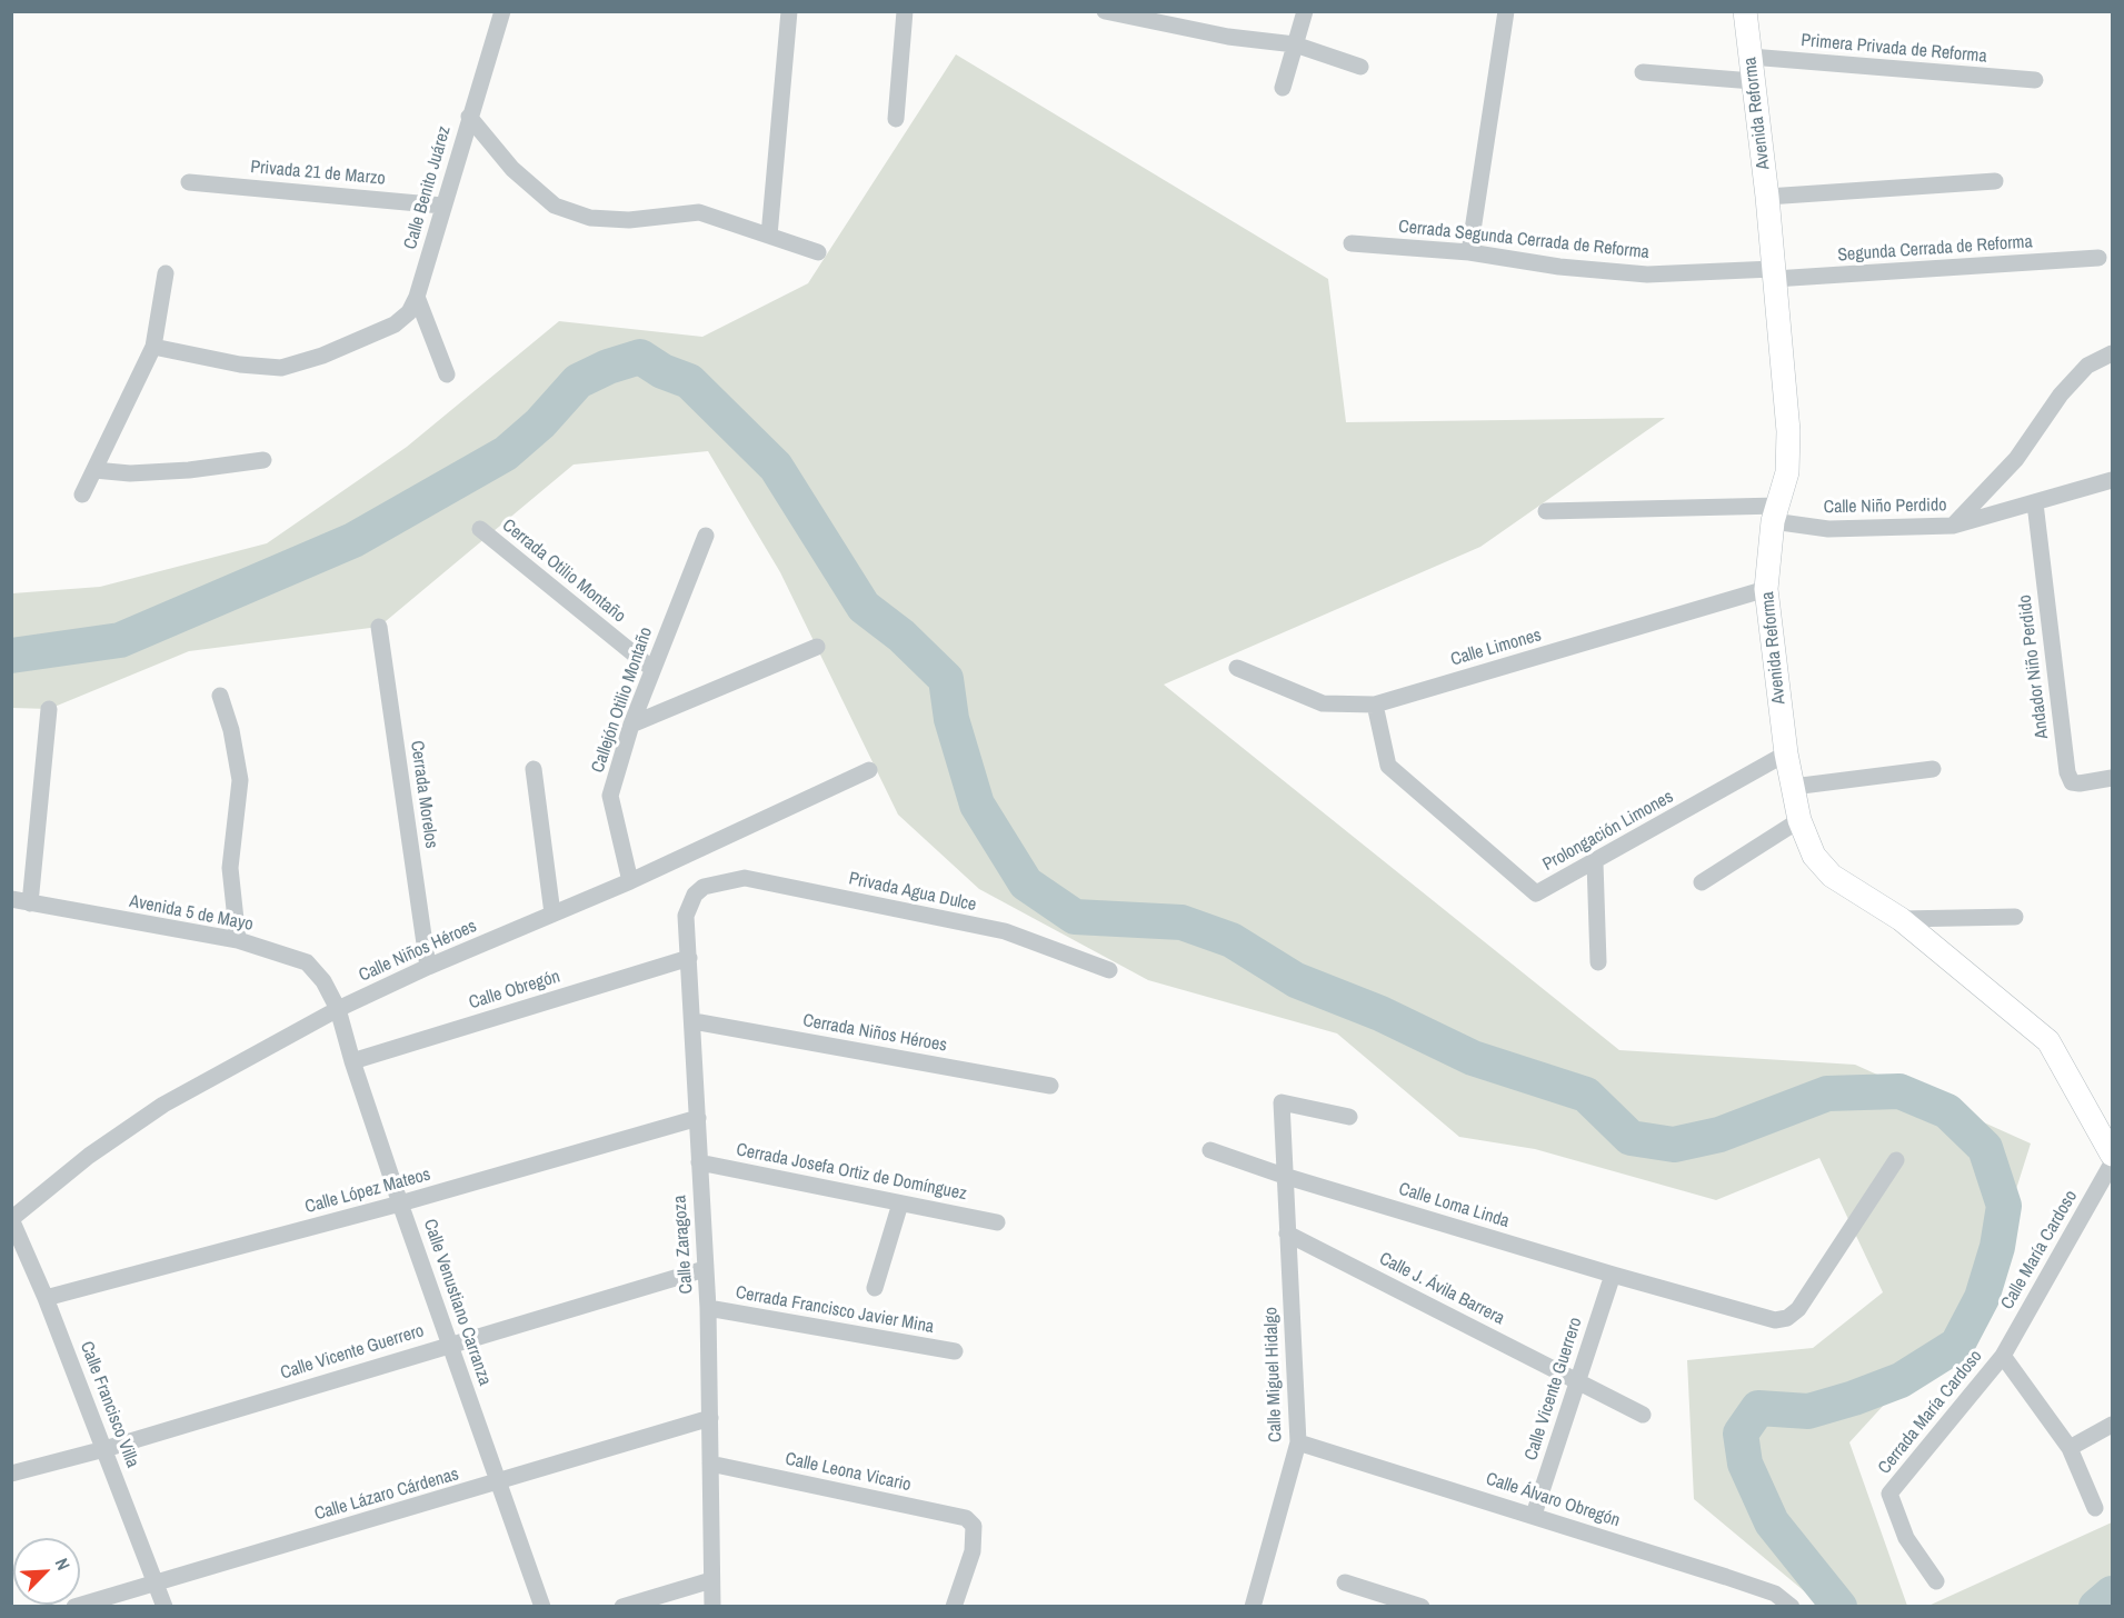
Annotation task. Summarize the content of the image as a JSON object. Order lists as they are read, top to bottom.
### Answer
{
  "streets": {
    "street": [
      "Primera Privada de Reforma",
      "Avenida Reforma",
      "Privada 21 de Marzo",
      "Calle Benito Juárez",
      "Cerrada Segunda Cerrada de Reforma",
      "Segunda Cerrada de Reforma",
      "Calle Niño Perdido",
      "Cerrada Otilio Montaño",
      "Calle Limones",
      "Andador Niño Perdido",
      "Callejón Otilio Montaño",
      "Cerrada Morelos",
      "Prolongación Limones",
      "Privada Agua Dulce",
      "Avenida 5 de Mayo",
      "Calle Niños Héroes",
      "Calle Obregón",
      "Cerrada Niños Héroes",
      "Cerrada Josefa Ortiz de Domínguez",
      "Calle López Mateos",
      "Calle Loma Linda",
      "Calle Zaragoza",
      "Calle María Cardoso",
      "Calle J. Ávila Barrera",
      "Calle Venustiano Carranza",
      "Cerrada Francisco Javier Mina",
      "Calle Vicente Guerrero",
      "Calle Miguel Hidalgo",
      "Calle Francisco Villa",
      "Cerrada María Cardoso",
      "Calle Leona Vicario",
      "Calle Lázaro Cárdenas",
      "Calle Álvaro Obregón"
    ]
  },
  "crossings": [
    ["Primera Privada de Reforma", "Avenida Reforma"],
    ["Avenida Reforma", "Cerrada Segunda Cerrada de Reforma"],
    ["Avenida Reforma", "Segunda Cerrada de Reforma"],
    ["Avenida Reforma", "Calle Niño Perdido"],
    ["Avenida Reforma", "Calle Limones"],
    ["Avenida Reforma", "Prolongación Limones"],
    ["Privada 21 de Marzo", "Calle Benito Juárez"],
    ["Cerrada Segunda Cerrada de Reforma", "Segunda Cerrada de Reforma"],
    ["Calle Niño Perdido", "Andador Niño Perdido"],
    ["Cerrada Otilio Montaño", "Callejón Otilio Montaño"],
    ["Calle Limones", "Prolongación Limones"],
    ["Callejón Otilio Montaño", "Calle Niños Héroes"],
    ["Cerrada Morelos", "Calle Niños Héroes"],
    ["Privada Agua Dulce", "Calle Zaragoza"],
    ["Avenida 5 de Mayo", "Calle Niños Héroes"],
    ["Avenida 5 de Mayo", "Calle Venustiano Carranza"],
    ["Calle Niños Héroes", "Calle Venustiano Carranza"],
    ["Calle Niños Héroes", "Calle Francisco Villa"],
    ["Calle Obregón", "Calle Zaragoza"],
    ["Calle Obregón", "Calle Venustiano Carranza"],
    ["Cerrada Niños Héroes", "Calle Zaragoza"],
    ["Cerrada Josefa Ortiz de Domínguez", "Calle Zaragoza"],
    ["Calle López Mateos", "Calle Zaragoza"],
    ["Calle López Mateos", "Calle Venustiano Carranza"],
    ["Calle López Mateos", "Calle Francisco Villa"],
    ["Calle Loma Linda", "Calle Vicente Guerrero"],
    ["Calle Loma Linda", "Calle Miguel Hidalgo"],
    ["Calle Zaragoza", "Cerrada Francisco Javier Mina"],
    ["Calle Zaragoza", "Calle Vicente Guerrero"],
    ["Calle Zaragoza", "Calle Leona Vicario"],
    ["Calle Zaragoza", "Calle Lázaro Cárdenas"],
    ["Calle María Cardoso", "Cerrada María Cardoso"],
    ["Calle J. Ávila Barrera", "Calle Vicente Guerrero"],
    ["Calle J. Ávila Barrera", "Calle Miguel Hidalgo"],
    ["Calle Venustiano Carranza", "Calle Vicente Guerrero"],
    ["Calle Venustiano Carranza", "Calle Lázaro Cárdenas"],
    ["Calle Vicente Guerrero", "Calle Francisco Villa"],
    ["Calle Vicente Guerrero", "Calle Álvaro Obregón"],
    ["Calle Miguel Hidalgo", "Calle Álvaro Obregón"],
    ["Calle Francisco Villa", "Calle Lázaro Cárdenas"]
  ],
  "north": "top right"
}
